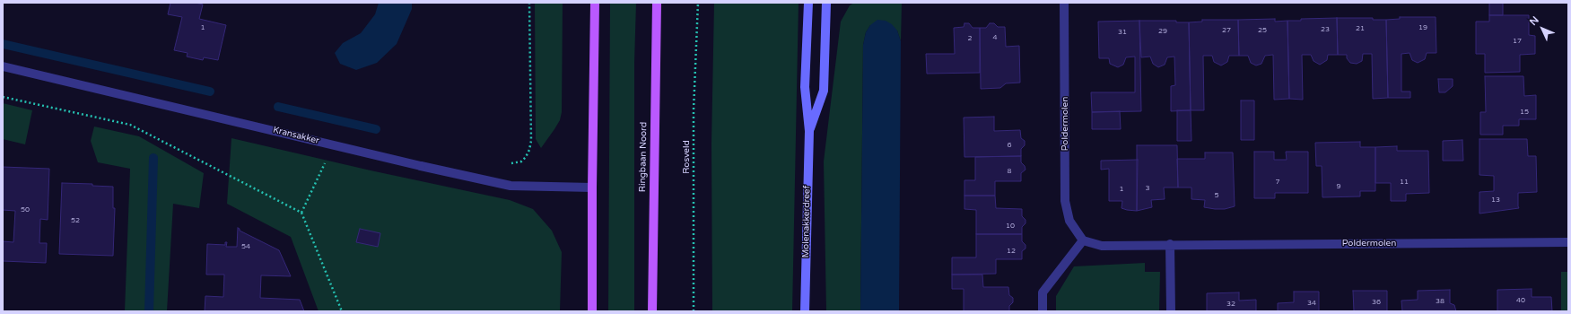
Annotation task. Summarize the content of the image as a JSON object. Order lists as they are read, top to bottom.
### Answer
{
  "streets": {
    "main road": ["Ringbaan Noord"],
    "street": ["Poldermolen", "Kransakker", "Molenakkerdreef"],
    "path": ["Rosveld"]
  },
  "house_numbers": [
    "1",
    "19",
    "21",
    "23",
    "27",
    "25",
    "29",
    "31",
    "4",
    "2",
    "17",
    "15",
    "6",
    "8",
    "7",
    "11",
    "9",
    "3",
    "1",
    "5",
    "13",
    "50",
    "52",
    "10",
    "54",
    "12",
    "40",
    "38",
    "36",
    "34",
    "32"
  ],
  "north": "top left"
}
